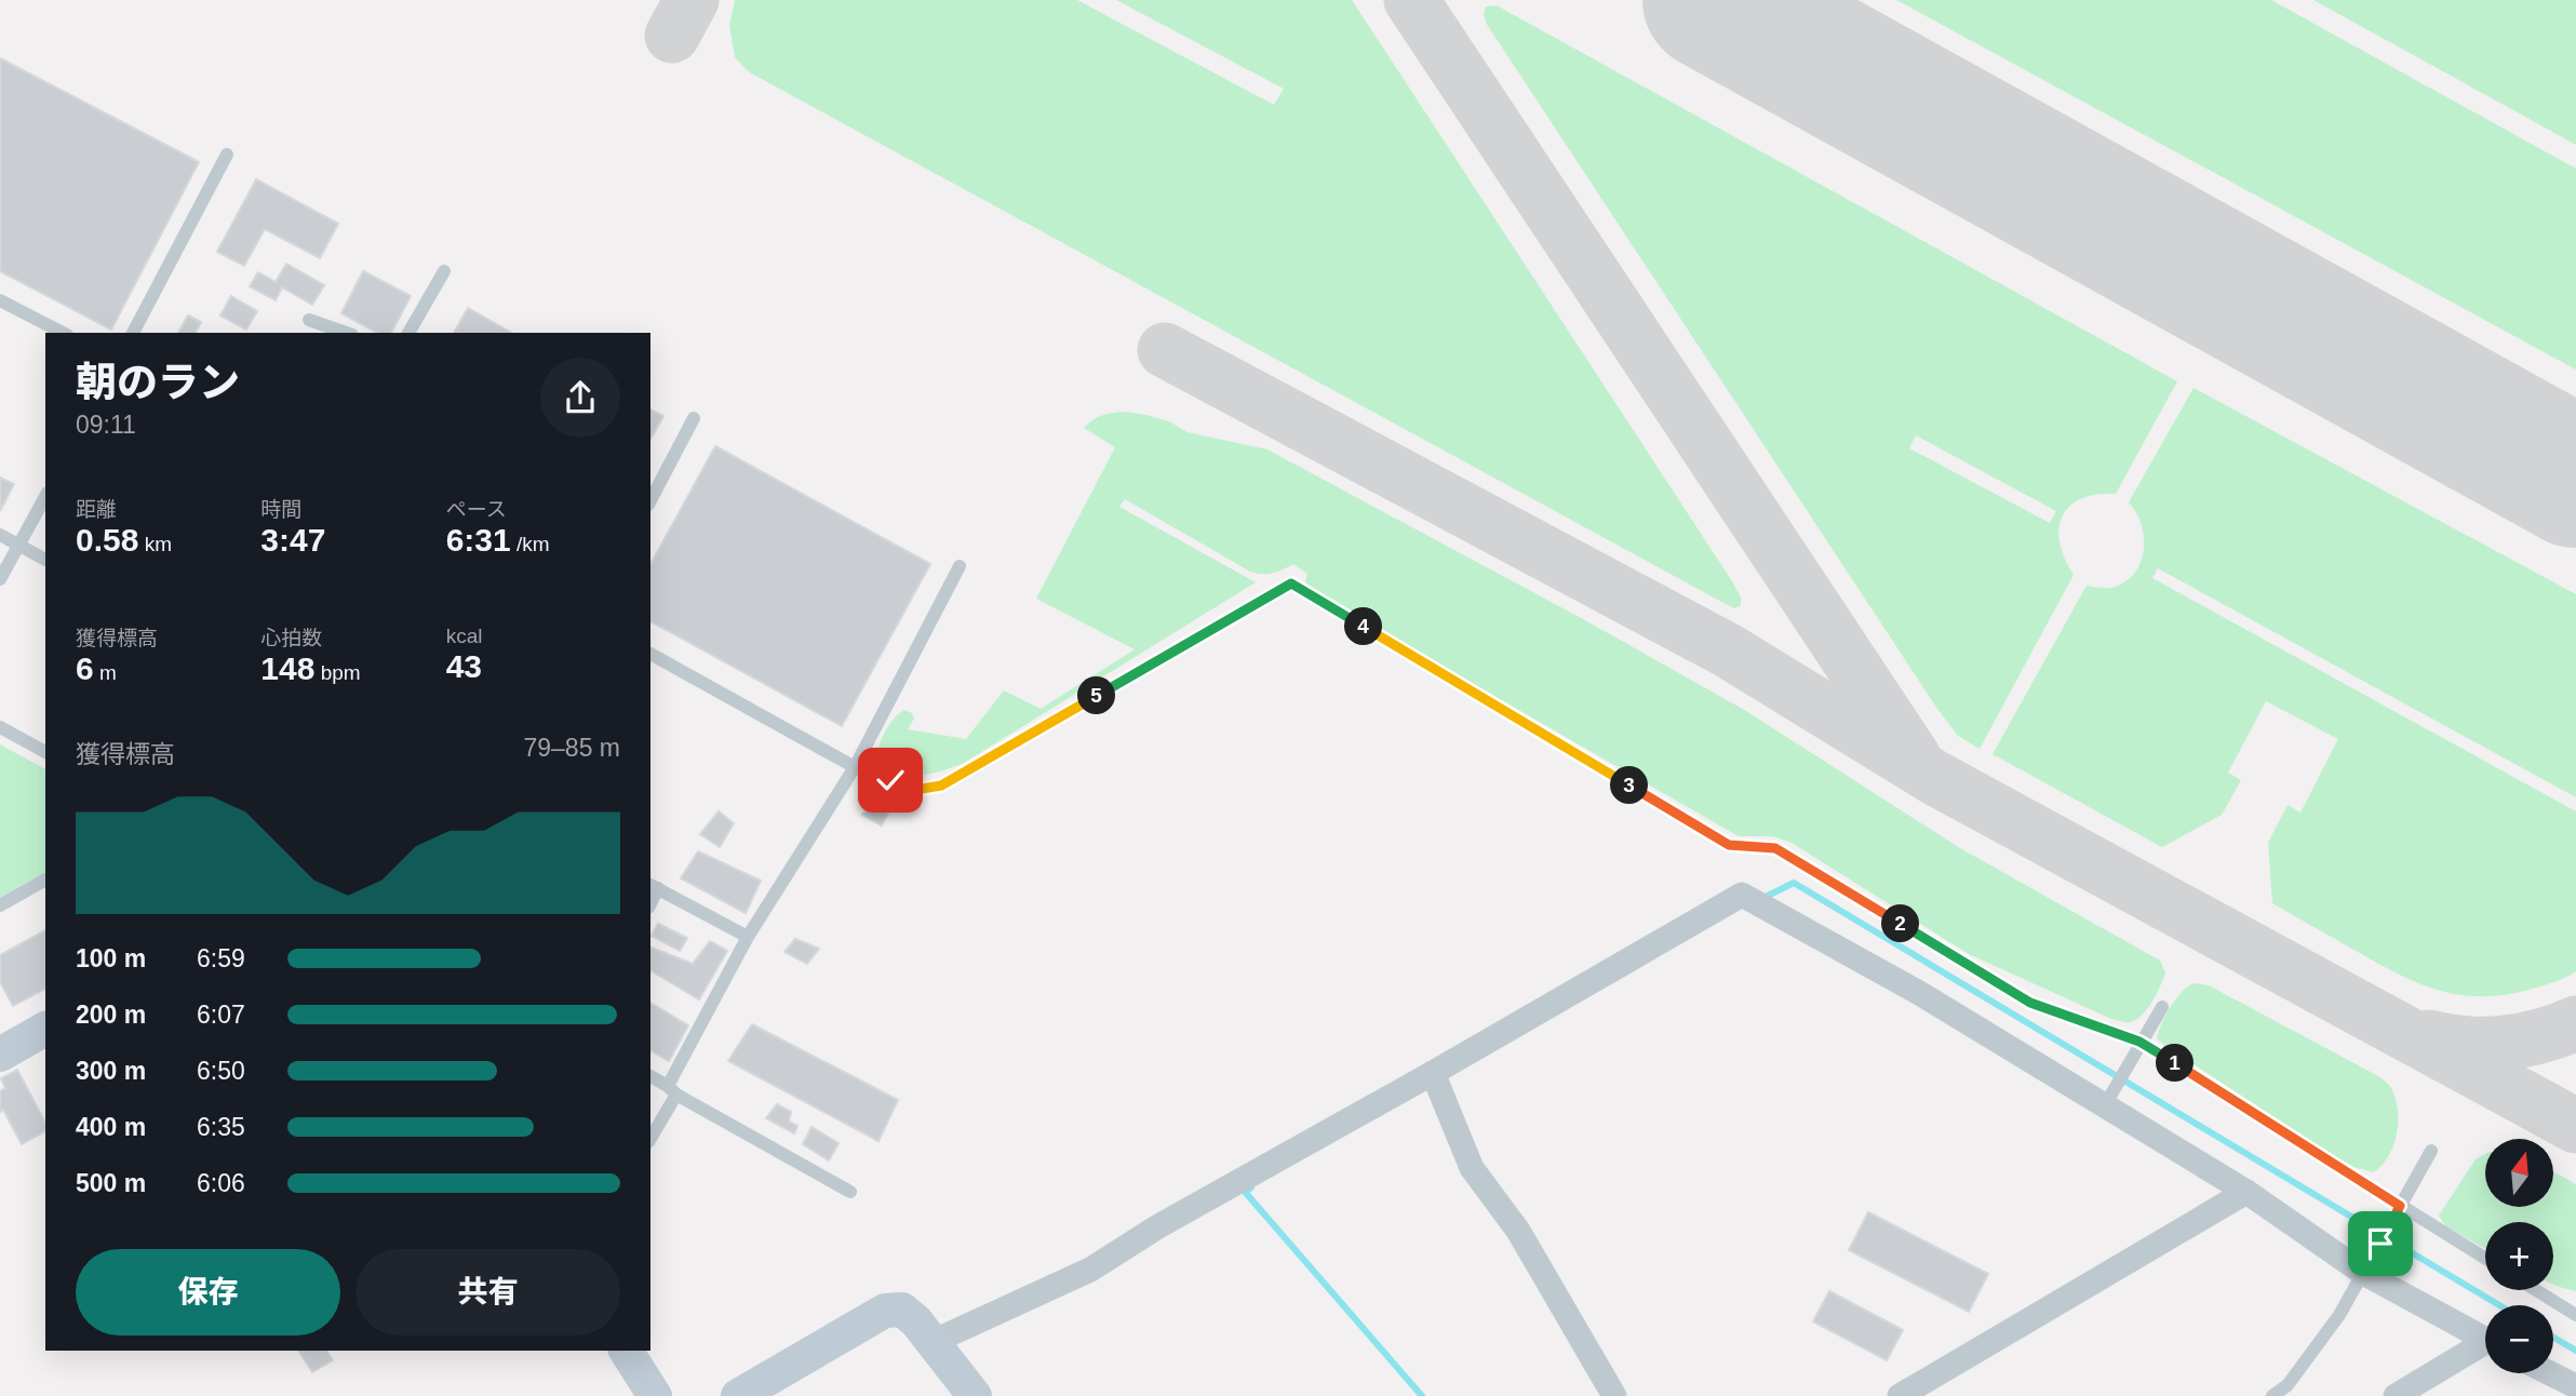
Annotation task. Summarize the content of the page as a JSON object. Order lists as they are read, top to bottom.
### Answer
{
  "north": "top",
  "page": {
    "heading": ["朝のラン", "09:11"],
    "stats": [
      ["距離", "0.58 km"],
      ["時間", "3:47"],
      ["ペース", "6:31 /km"],
      ["獲得標高", "6 m"],
      ["心拍数", "148 bpm"],
      ["kcal", "43"]
    ],
    "pins": [
      "4",
      "5",
      "3",
      "2",
      "1"
    ],
    "chart": ["獲得標高", "79–85 m"],
    "list": [
      {
        "name": "100 m",
        "note": "6:59"
      },
      {
        "name": "200 m",
        "note": "6:07"
      },
      {
        "name": "300 m",
        "note": "6:50"
      },
      {
        "name": "400 m",
        "note": "6:35"
      },
      {
        "name": "500 m",
        "note": "6:06"
      }
    ],
    "map_buttons": ["+", "−"],
    "buttons": ["保存", "共有"]
  }
}
